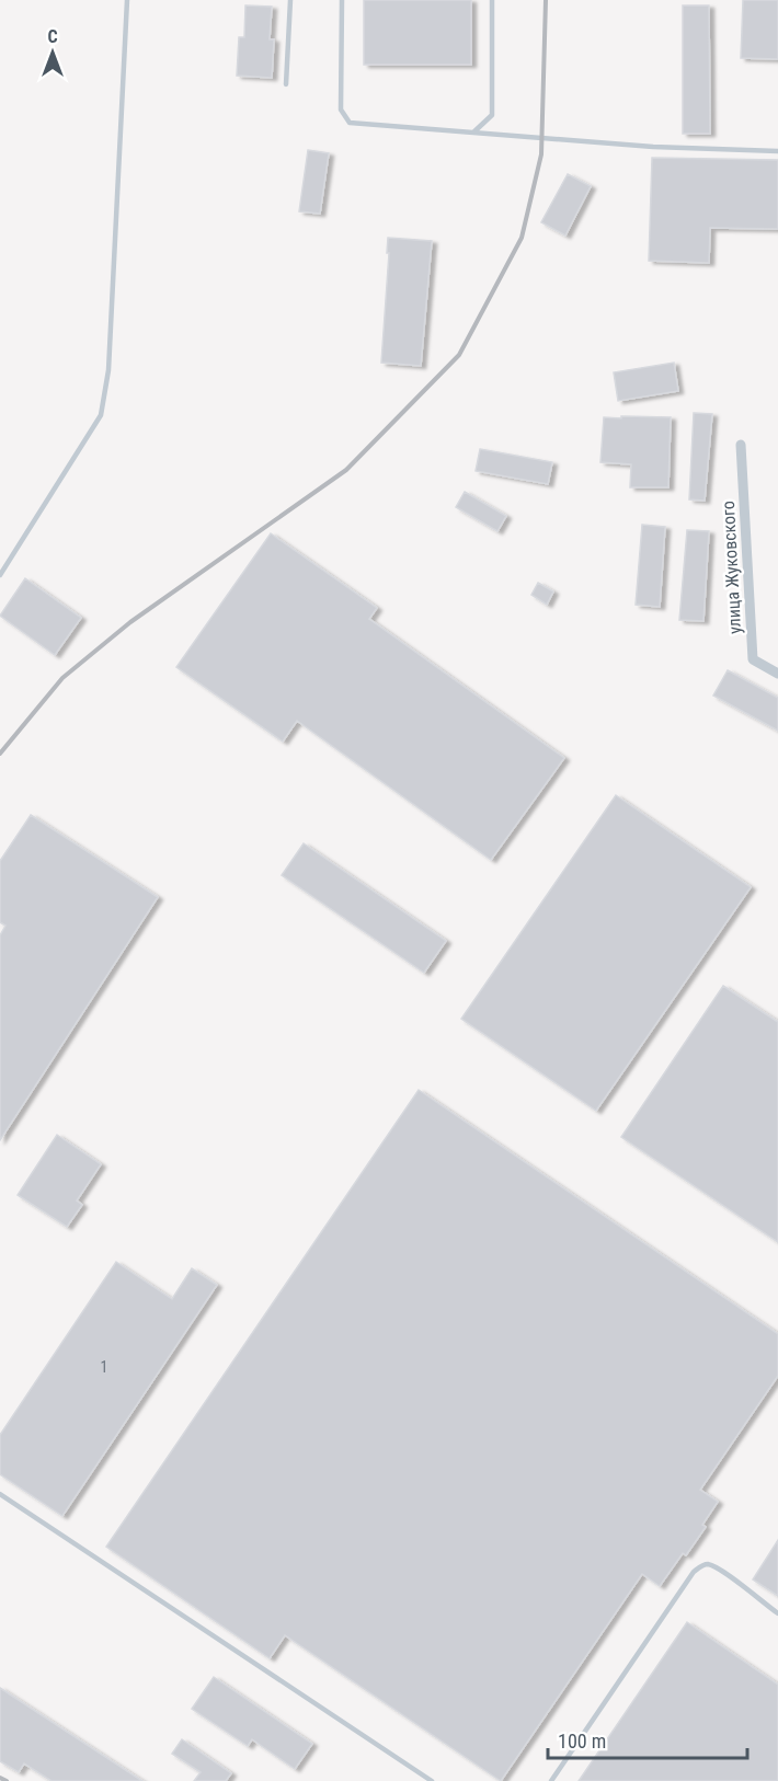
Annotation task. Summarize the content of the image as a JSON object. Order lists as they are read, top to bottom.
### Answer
{
  "streets": {
    "street": ["улица Жуковского"]
  },
  "house_numbers": ["1"],
  "scale_bar": "100 m",
  "north": "top"
}
